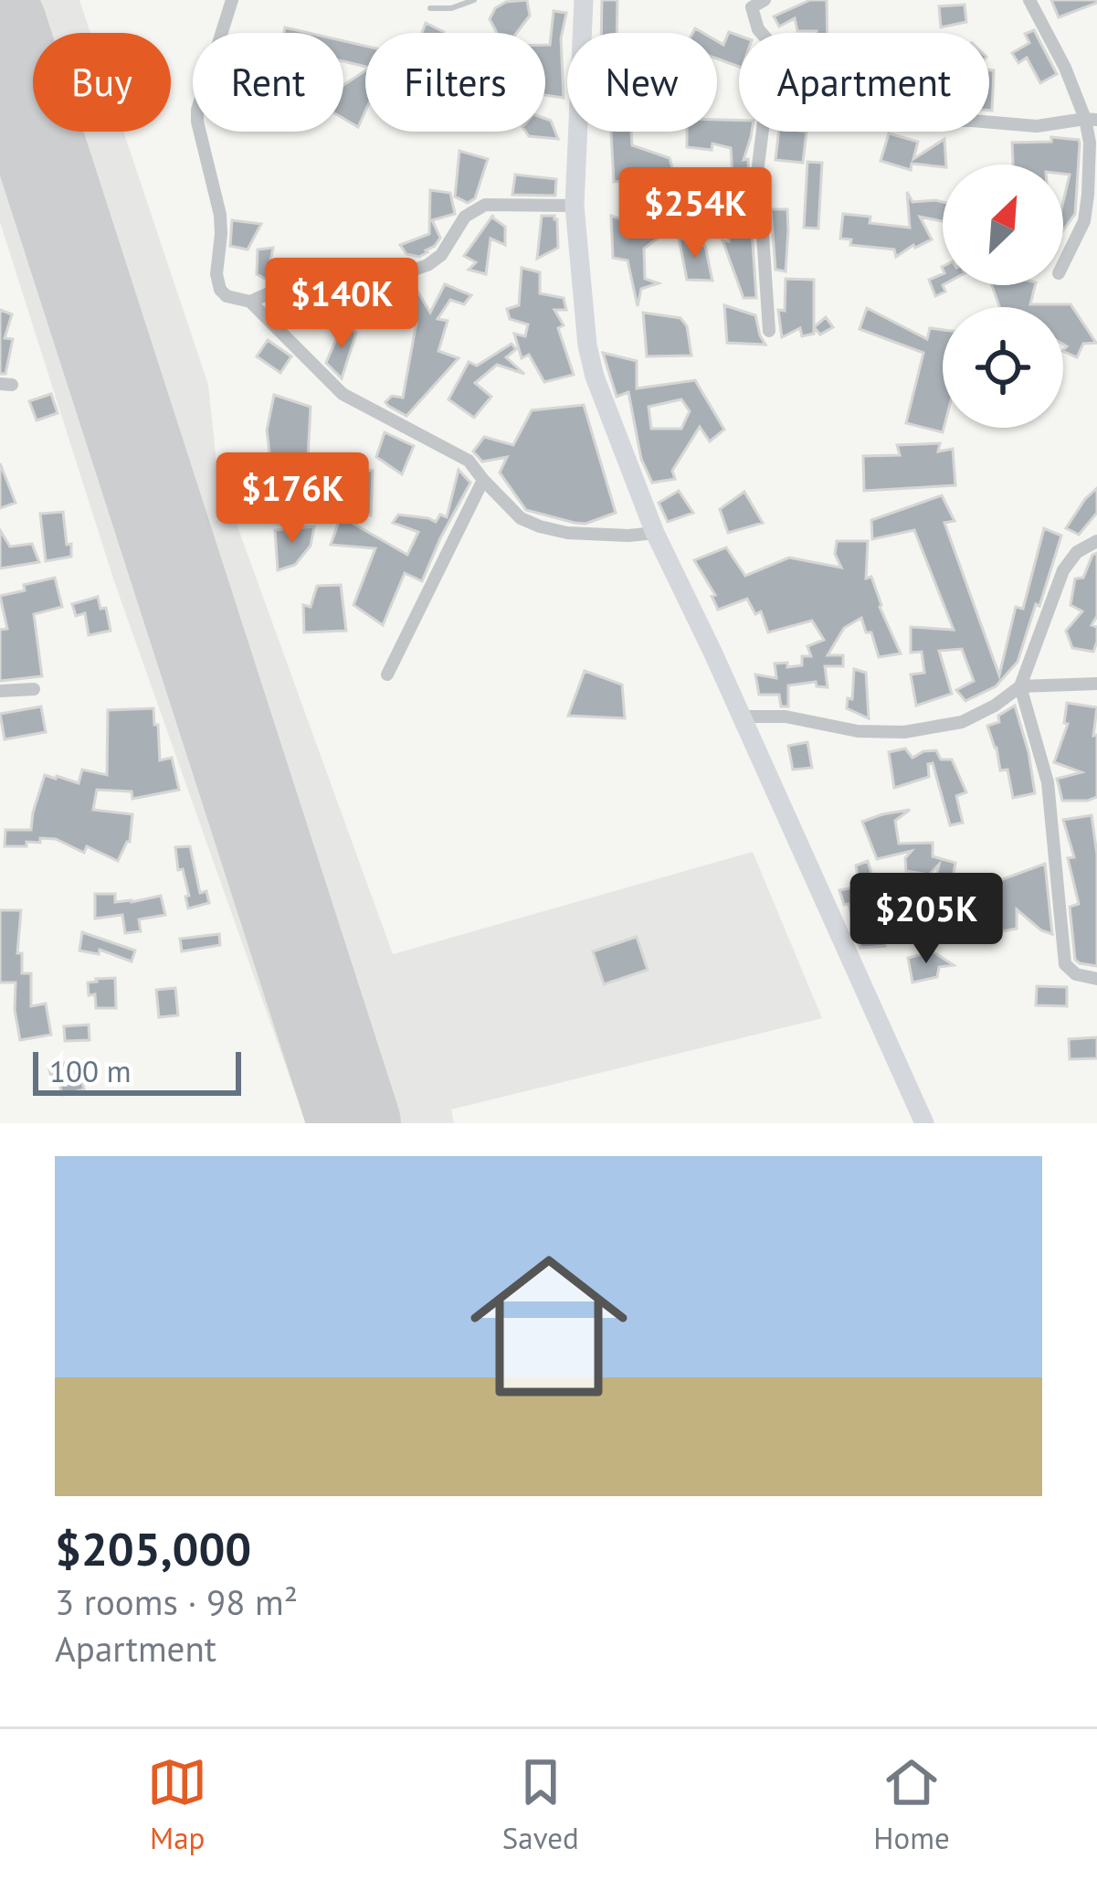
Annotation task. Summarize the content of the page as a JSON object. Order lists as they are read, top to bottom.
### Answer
{
  "scale_bar": "100 m",
  "north": "top right",
  "page": {
    "chip": [
      "Buy",
      "Rent",
      "Filters",
      "New",
      "Apartment"
    ],
    "price": [
      "$254K",
      "$140K",
      "$176K",
      "$205K"
    ],
    "scale": "100 m",
    "list": [
      {
        "name": "$205,000",
        "note": "3 rooms · 98 m² · Apartment"
      }
    ],
    "tabs": ["Map", "Saved", "Home"]
  }
}
